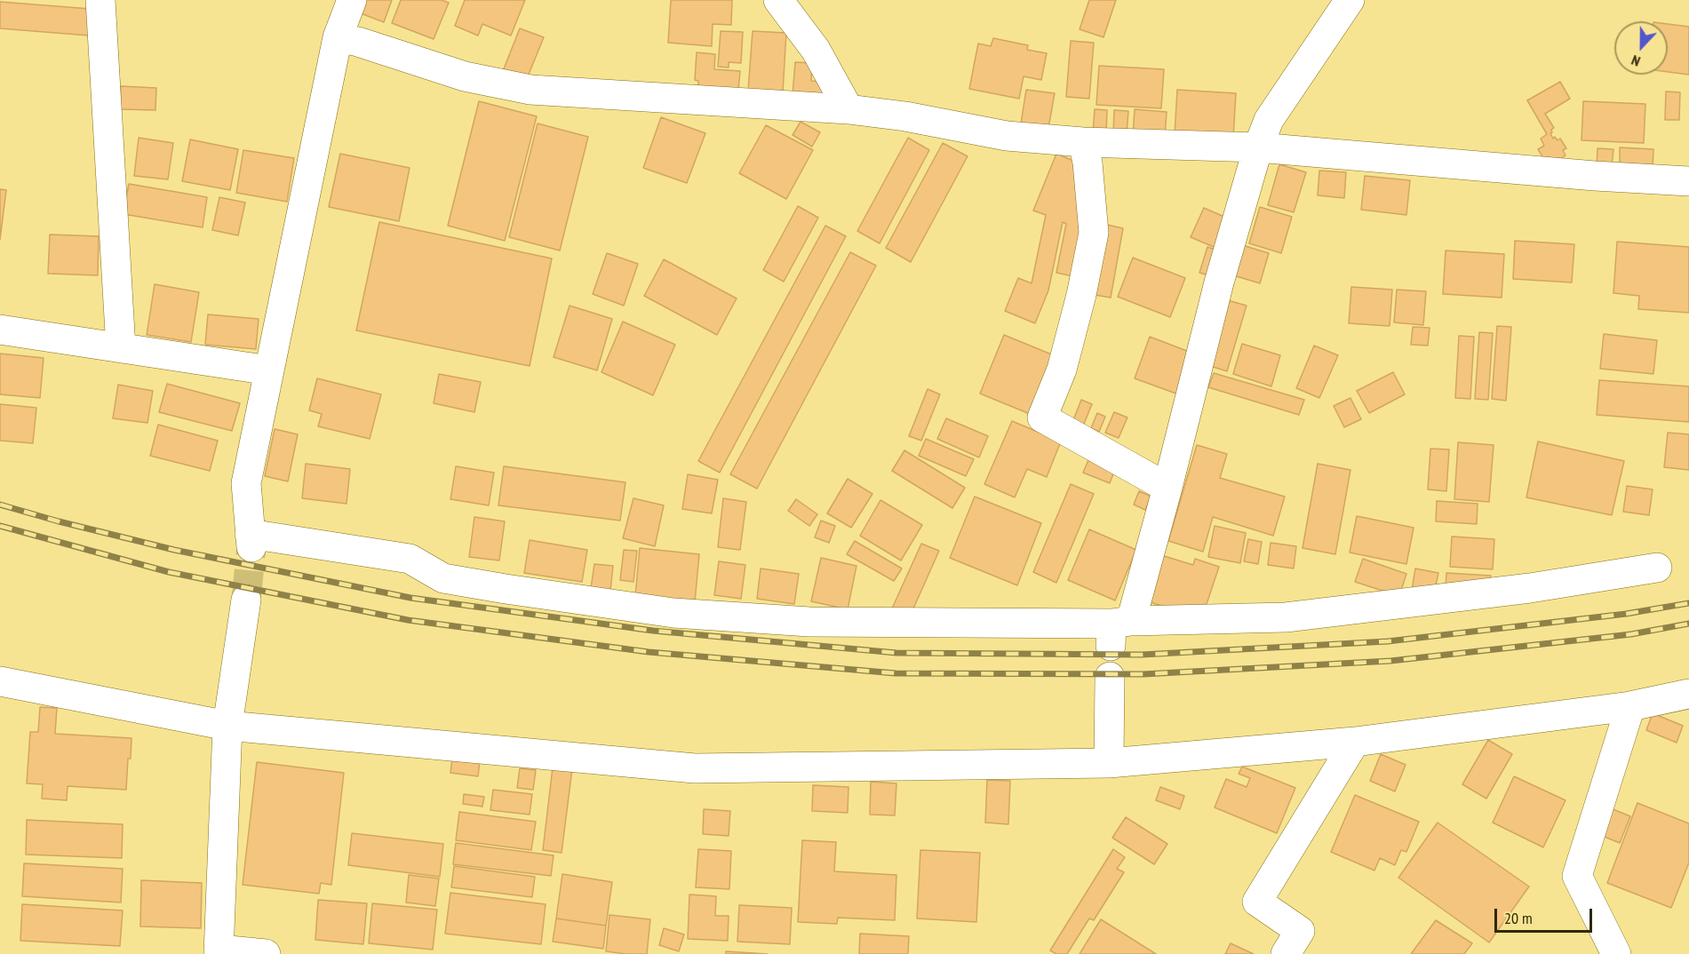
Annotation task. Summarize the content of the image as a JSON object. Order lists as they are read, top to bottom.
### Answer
{
  "scale_bar": "20 m",
  "north": "bottom"
}
